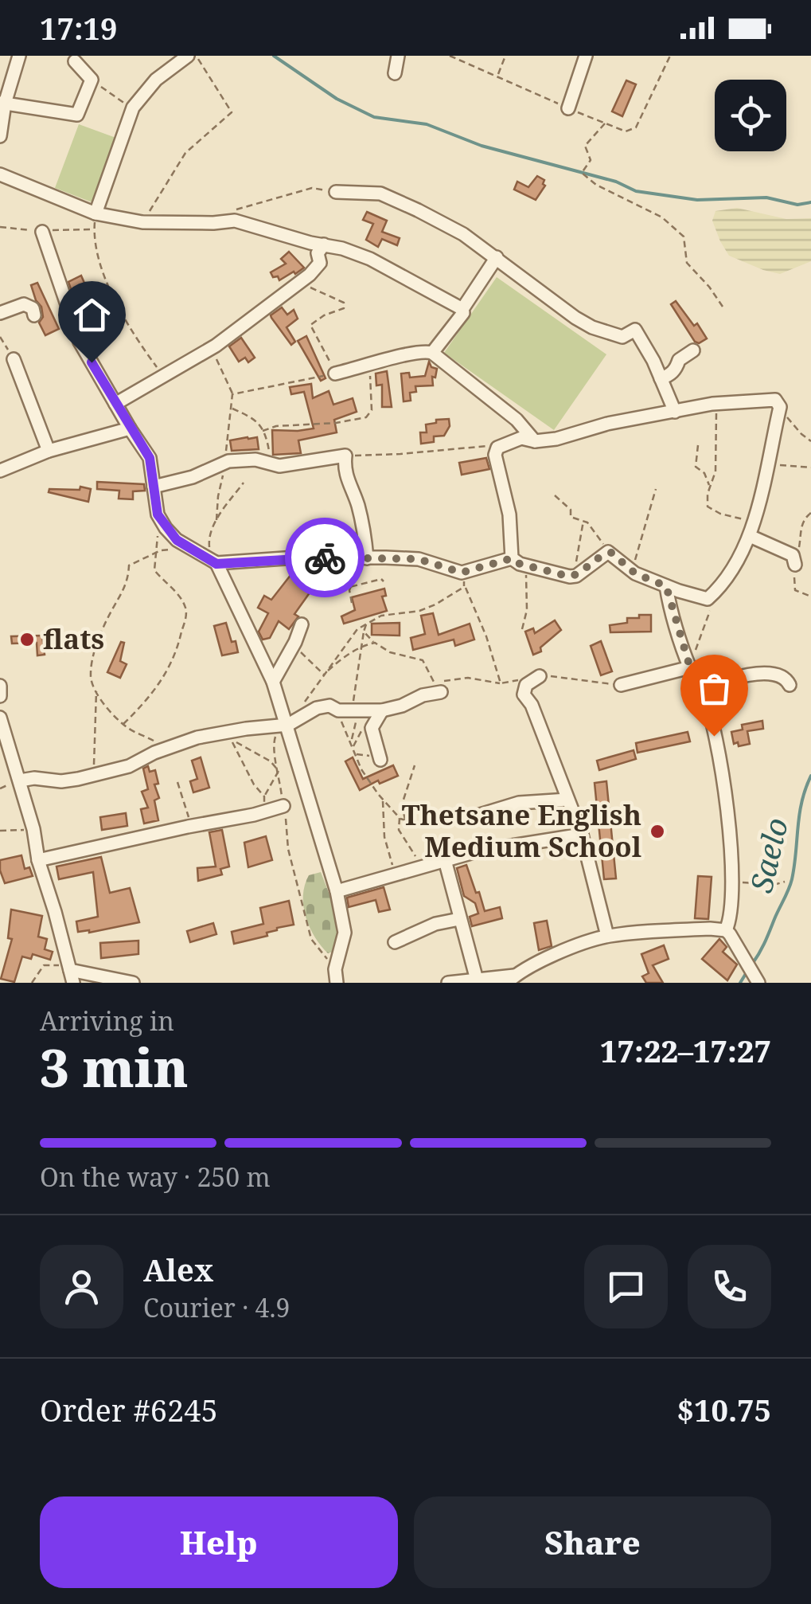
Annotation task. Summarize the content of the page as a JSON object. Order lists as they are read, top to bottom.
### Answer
{
  "water": ["Saelo"],
  "places": ["flats", "Thetsane English Medium School"],
  "page": {
    "status": "17:19",
    "heading": ["3 min", "Arriving in", "17:22–17:27"],
    "panel": [
      "Alex",
      "Courier · 4.9",
      "Order #6245",
      "$10.75"
    ],
    "bar": "On the way · 250 m",
    "buttons": ["Help", "Share"]
  }
}
